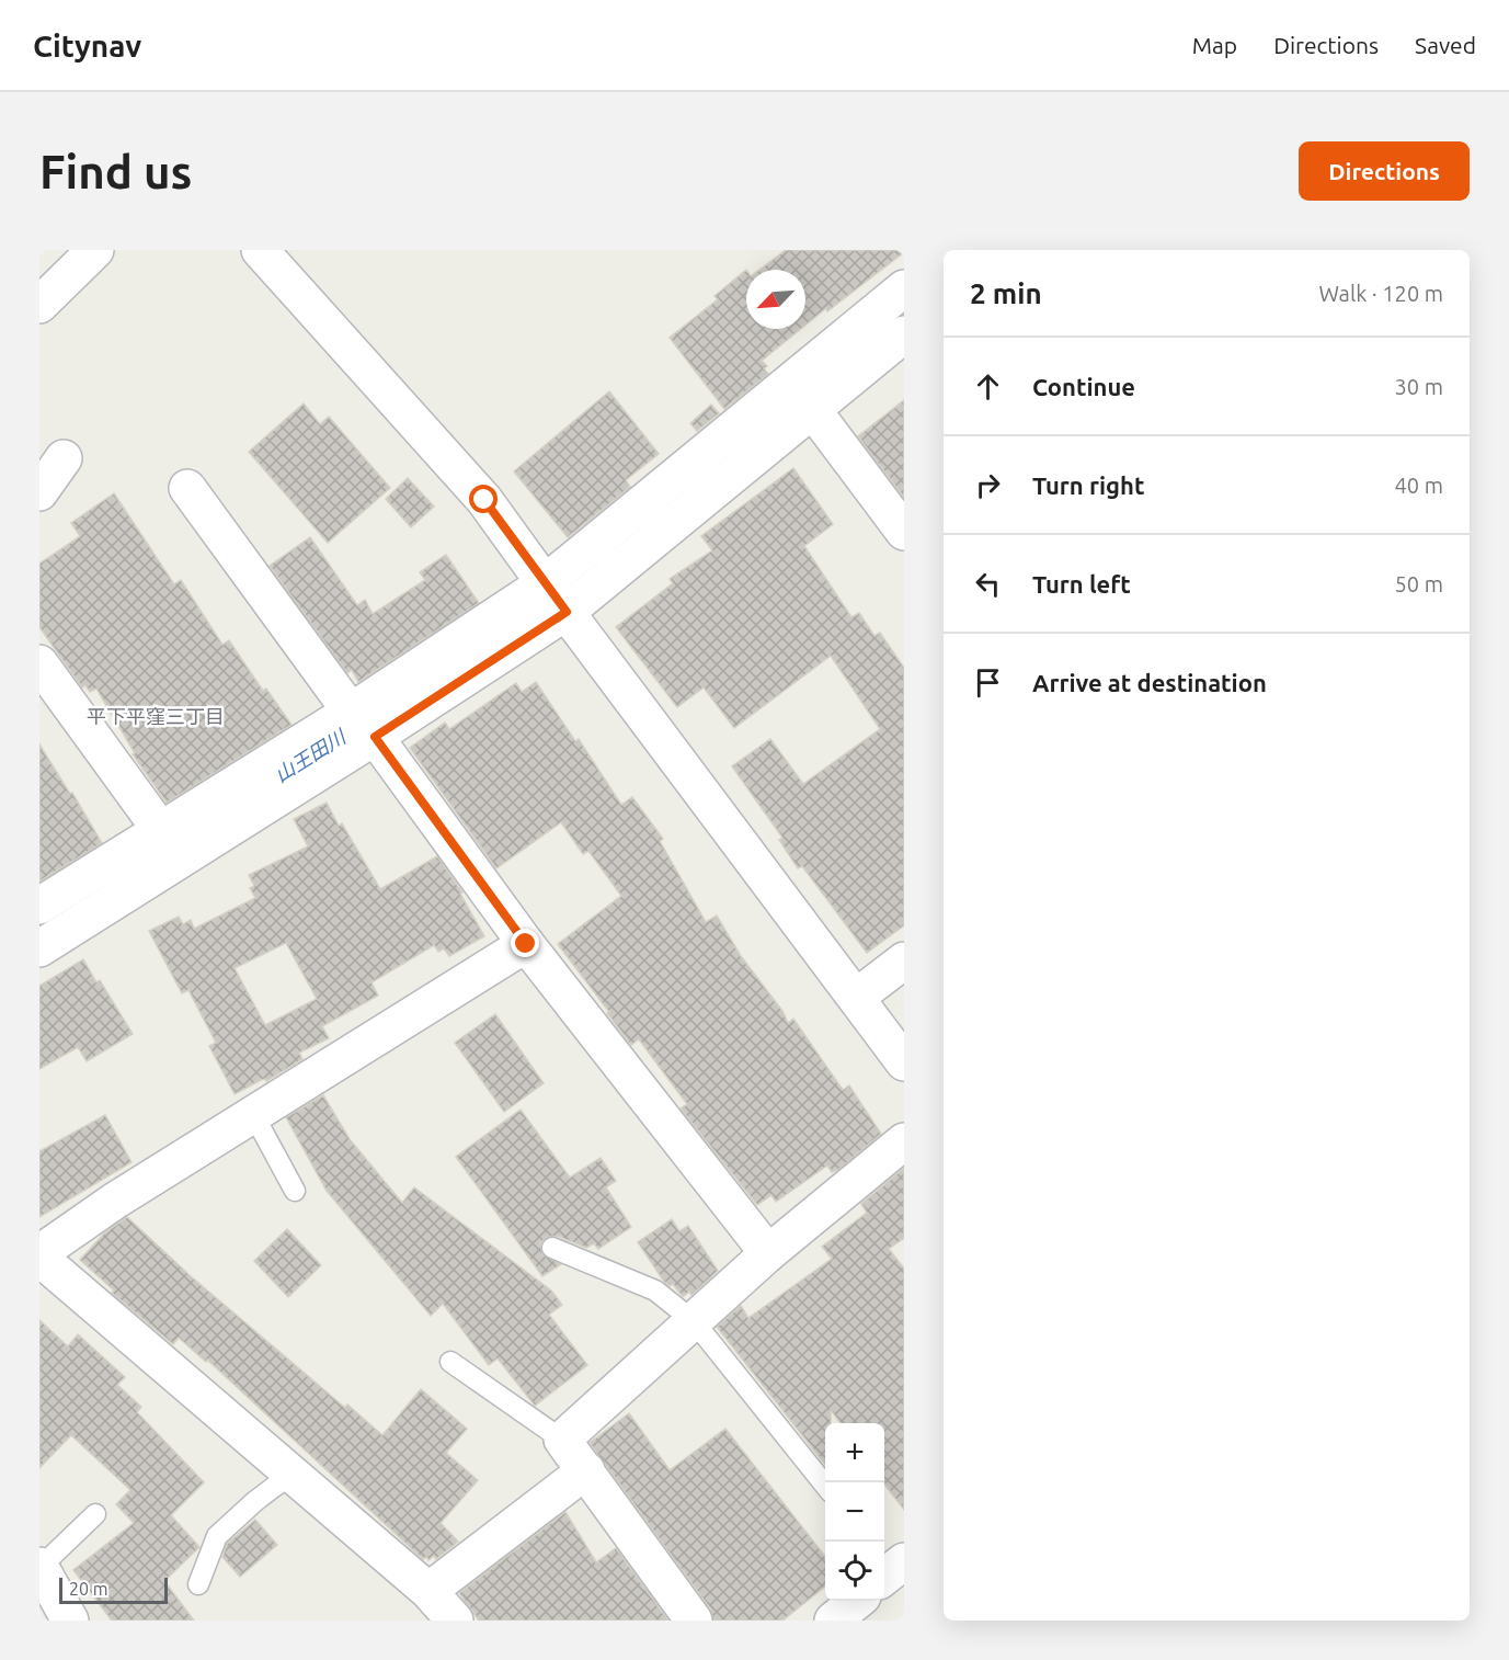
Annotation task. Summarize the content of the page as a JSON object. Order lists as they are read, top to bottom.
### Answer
{
  "districts": ["平下平窪三丁目"],
  "water": ["山王田川"],
  "scale_bar": "20 m",
  "north": "bottom left",
  "page": {
    "header": "Citynav",
    "nav": ["Map", "Directions", "Saved"],
    "buttons": "Directions",
    "title": "Find us",
    "heading": ["2 min", "Walk · 120 m"],
    "list": [
      ["Continue", "30 m"],
      ["Turn right", "40 m"],
      ["Turn left", "50 m"],
      "Arrive at destination"
    ],
    "map_buttons": ["+", "−"],
    "scale": "20 m"
  }
}
